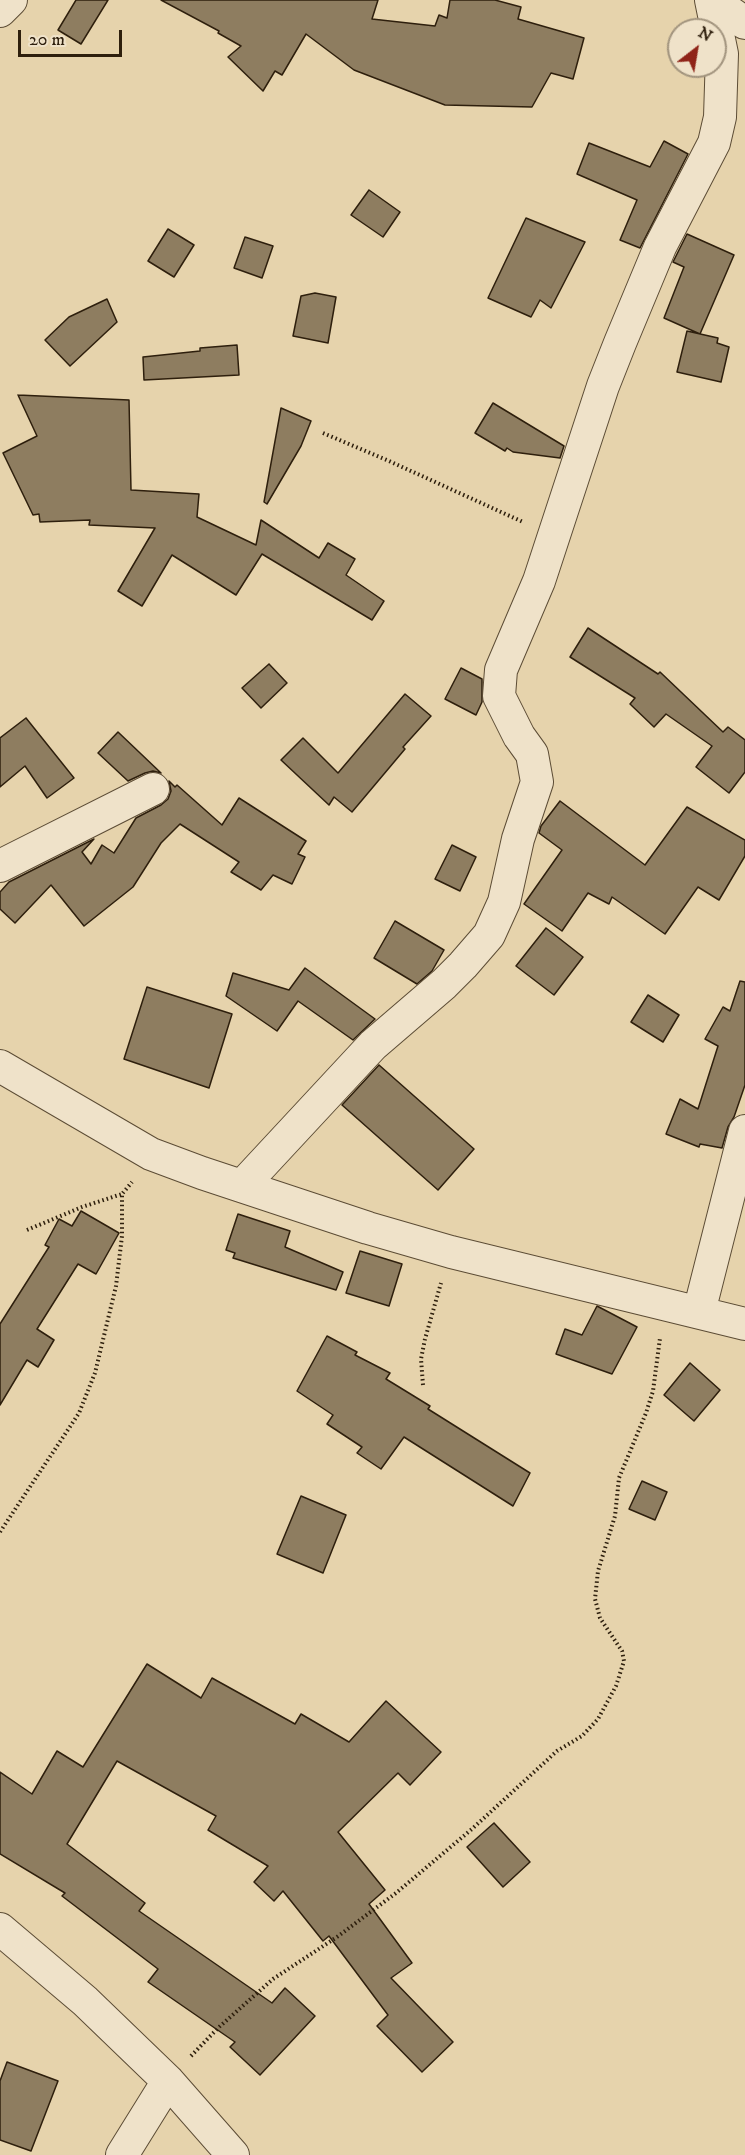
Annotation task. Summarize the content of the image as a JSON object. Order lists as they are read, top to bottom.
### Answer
{
  "scale_bar": "20 m",
  "north": "top right"
}
